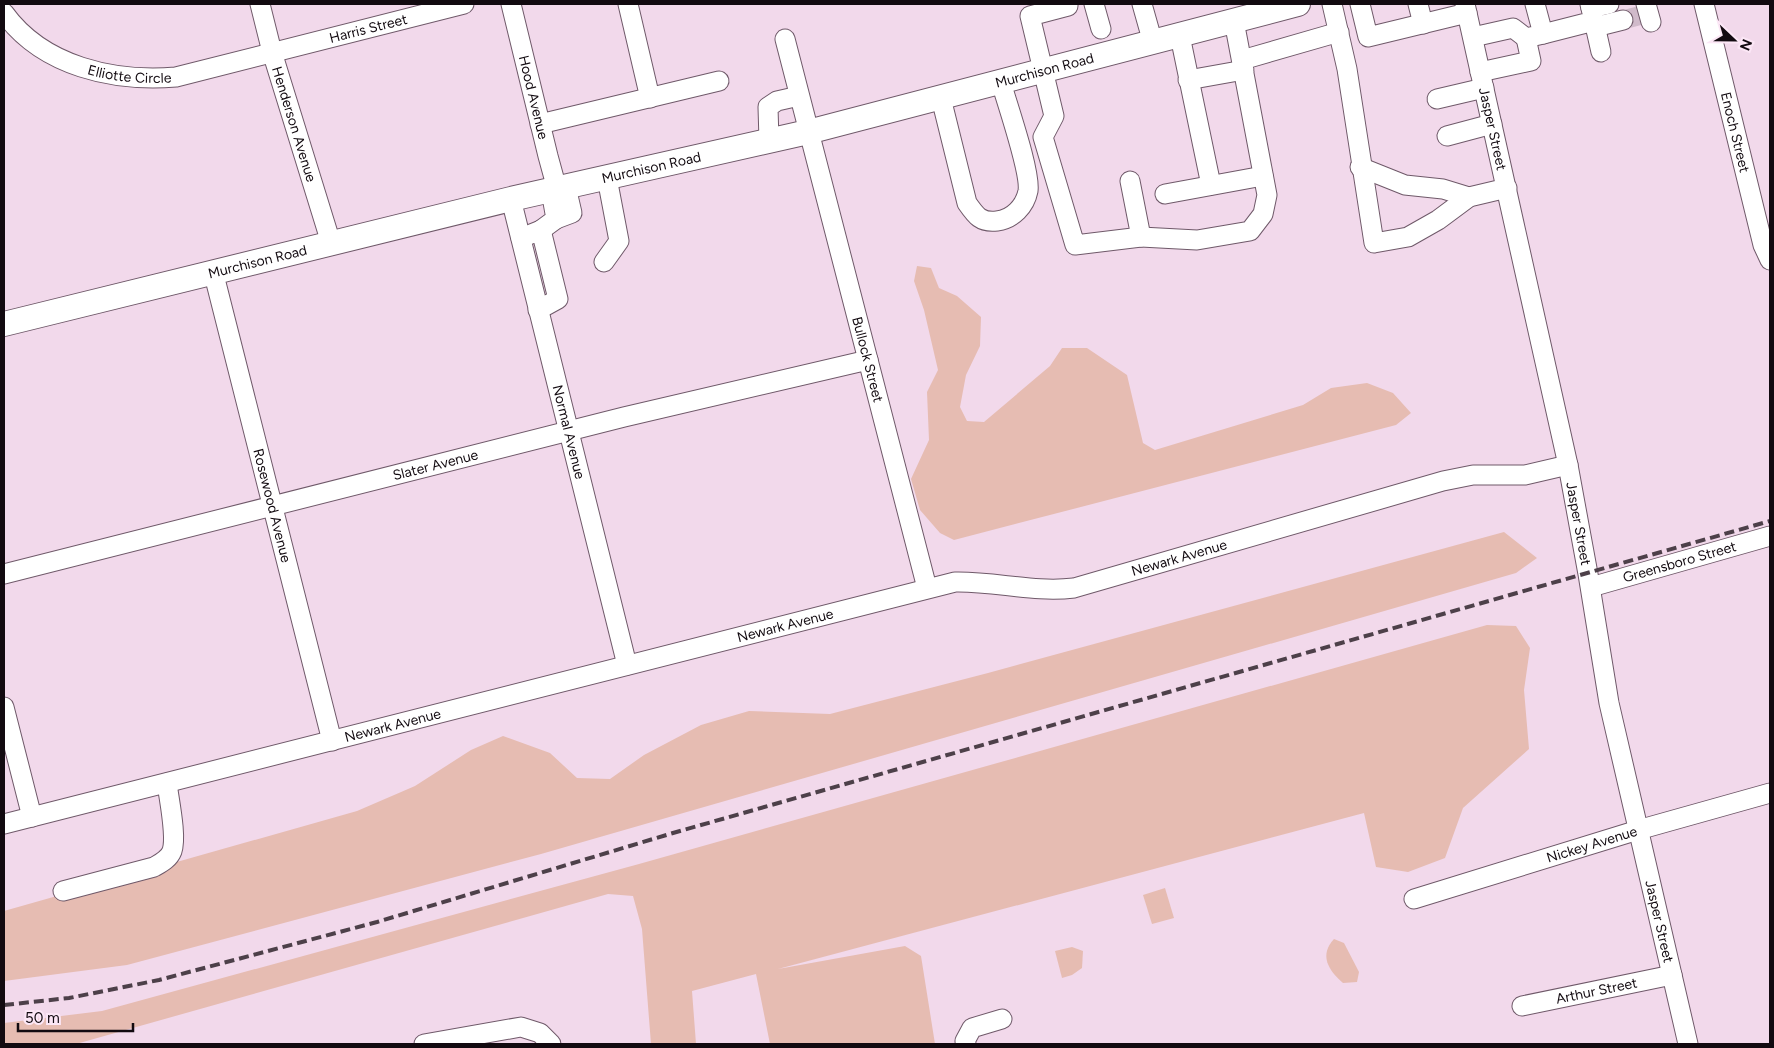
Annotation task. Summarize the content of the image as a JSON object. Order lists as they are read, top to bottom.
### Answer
{
  "streets": {
    "main road": ["Murchison Road"],
    "street": [
      "Harris Street",
      "Elliotte Circle",
      "Hood Avenue",
      "Henderson Avenue",
      "Jasper Street",
      "Enoch Street",
      "Bullock Street",
      "Normal Avenue",
      "Slater Avenue",
      "Rosewood Avenue",
      "Newark Avenue",
      "Greensboro Street",
      "Nickey Avenue",
      "Arthur Street"
    ]
  },
  "crossings": [
    ["Harris Street", "Elliotte Circle"],
    ["Harris Street", "Henderson Avenue"],
    ["Murchison Road", "Hood Avenue"],
    ["Murchison Road", "Henderson Avenue"],
    ["Murchison Road", "Bullock Street"],
    ["Murchison Road", "Normal Avenue"],
    ["Murchison Road", "Rosewood Avenue"],
    ["Elliotte Circle", "Henderson Avenue"],
    ["Jasper Street", "Newark Avenue"],
    ["Jasper Street", "Greensboro Street"],
    ["Jasper Street", "Nickey Avenue"],
    ["Jasper Street", "Arthur Street"],
    ["Bullock Street", "Slater Avenue"],
    ["Bullock Street", "Newark Avenue"],
    ["Normal Avenue", "Slater Avenue"],
    ["Normal Avenue", "Newark Avenue"],
    ["Slater Avenue", "Rosewood Avenue"],
    ["Rosewood Avenue", "Newark Avenue"]
  ],
  "scale_bar": "50 m",
  "north": "right"
}
